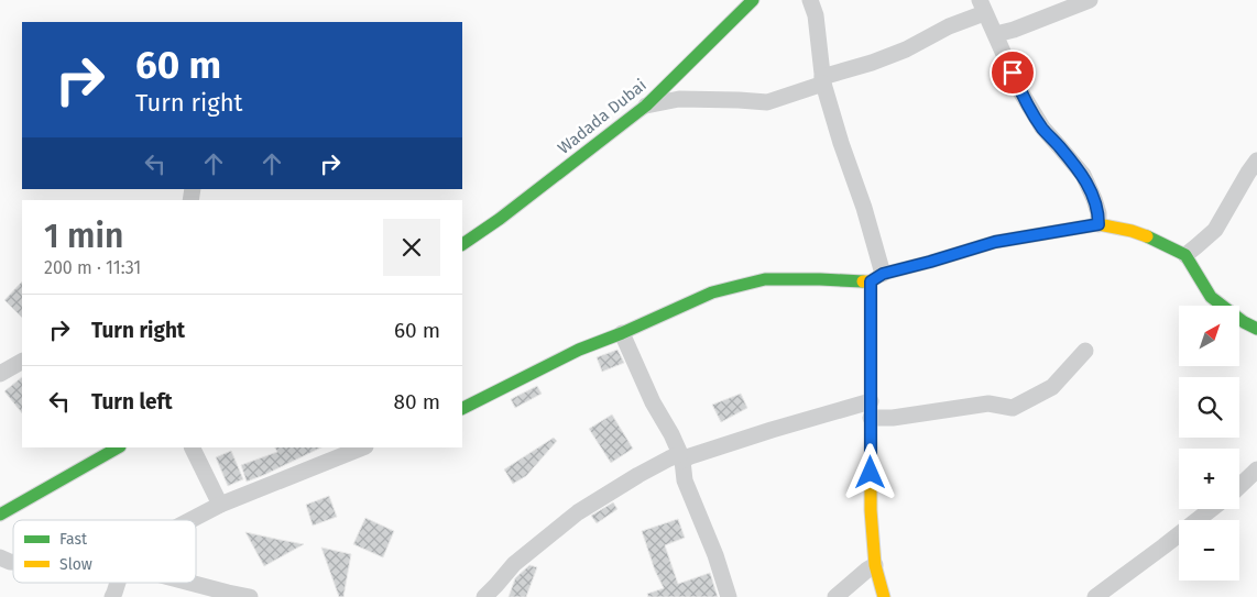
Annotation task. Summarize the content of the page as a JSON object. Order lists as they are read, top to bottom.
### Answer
{
  "streets": {
    "street": ["Wadada Dubai"]
  },
  "legend": ["Fast", "Slow"],
  "north": "top right",
  "page": {
    "turn": ["60 m", "Turn right"],
    "heading": ["1 min", "200 m · 11:31"],
    "list": [
      {
        "name": "Turn right",
        "value": "60 m"
      },
      {
        "name": "Turn left",
        "value": "80 m"
      }
    ],
    "map_buttons": ["+", "−"]
  }
}
